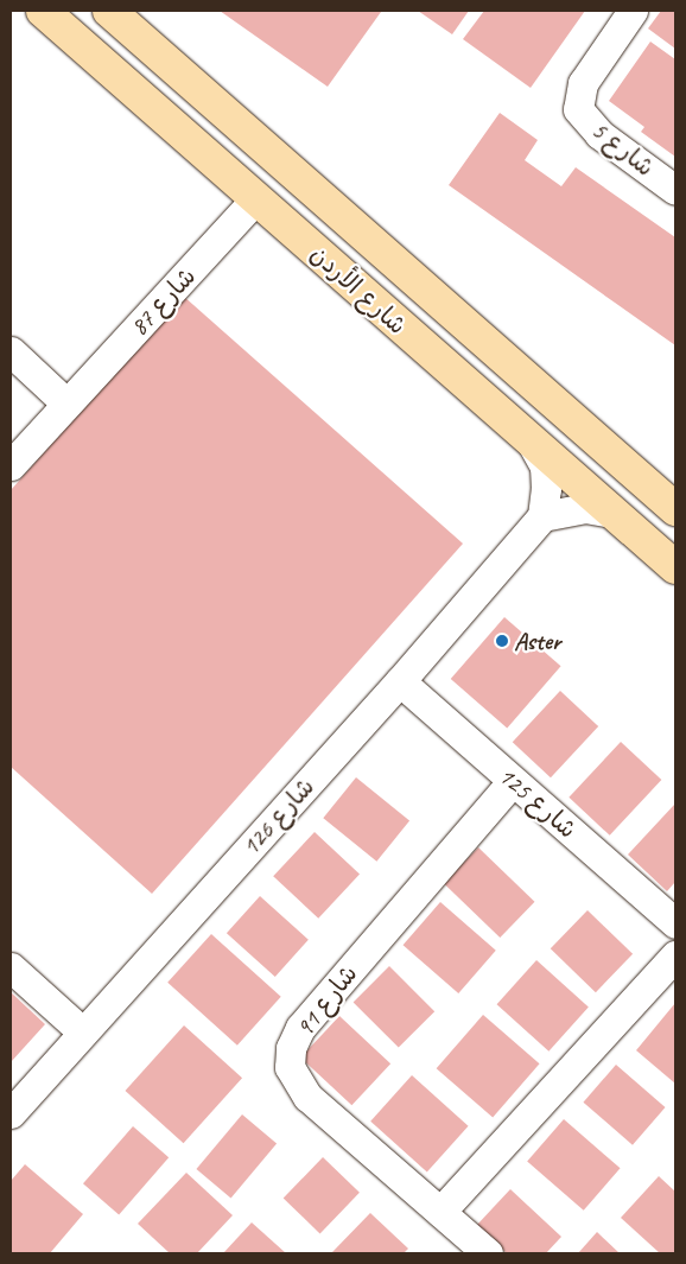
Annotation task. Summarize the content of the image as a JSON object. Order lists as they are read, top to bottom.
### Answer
{
  "streets": {
    "main road": ["شارع الأردن"],
    "street": [
      "شارع 5",
      "شارع 87",
      "شارع 125",
      "شارع 126",
      "شارع 91"
    ]
  },
  "crossings": [
    ["شارع الأردن", "شارع 87"],
    ["شارع 125", "شارع 126"],
    ["شارع 125", "شارع 91"]
  ],
  "places": ["Aster"]
}
